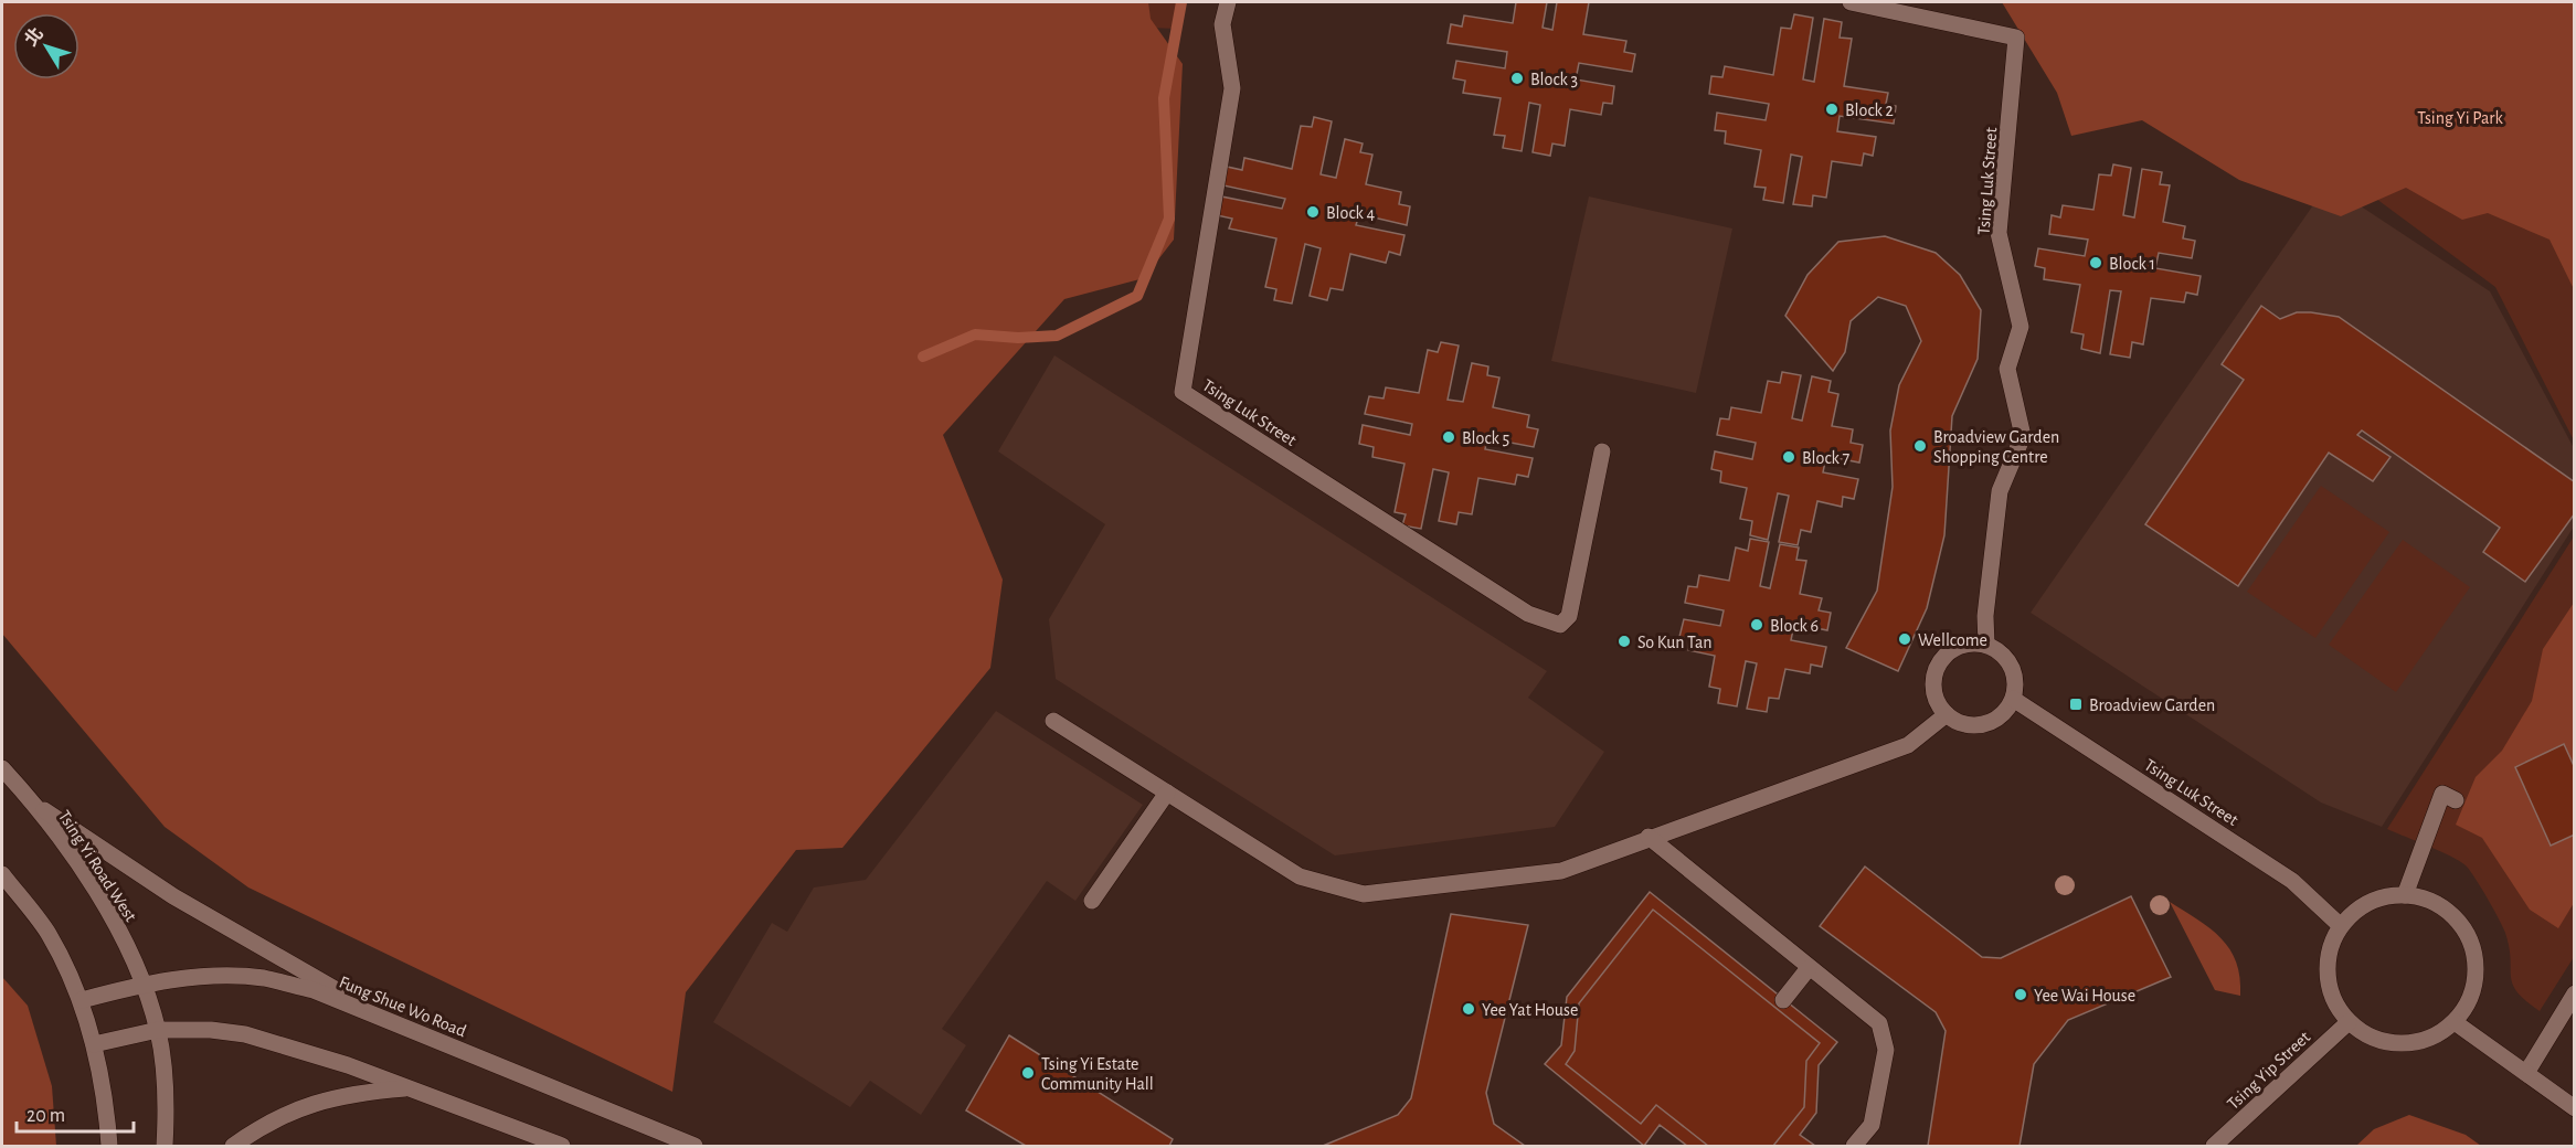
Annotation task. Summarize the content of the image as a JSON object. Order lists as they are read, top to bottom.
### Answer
{
  "streets": {
    "main road": [
      "Tsing Luk Street",
      "Tsing Yi Road West",
      "Fung Shue Wo Road",
      "Tsing Yip Street"
    ]
  },
  "crossings": [
    ["Tsing Luk Street", "Tsing Yip Street"],
    ["Tsing Yi Road West", "Fung Shue Wo Road"]
  ],
  "parks": ["Tsing Yi Park"],
  "places": {
    "other": [
      "Block 3",
      "Block 2",
      "Block 4",
      "Block 1",
      "Block 5",
      "Broadview Garden Shopping Centre",
      "Block 7",
      "Block 6",
      "Wellcome",
      "So Kun Tan",
      "Yee Wai House",
      "Yee Yat House",
      "Tsing Yi Estate Community Hall"
    ],
    "transit": ["Broadview Garden"]
  },
  "scale_bar": "20 m",
  "north": "top left"
}
